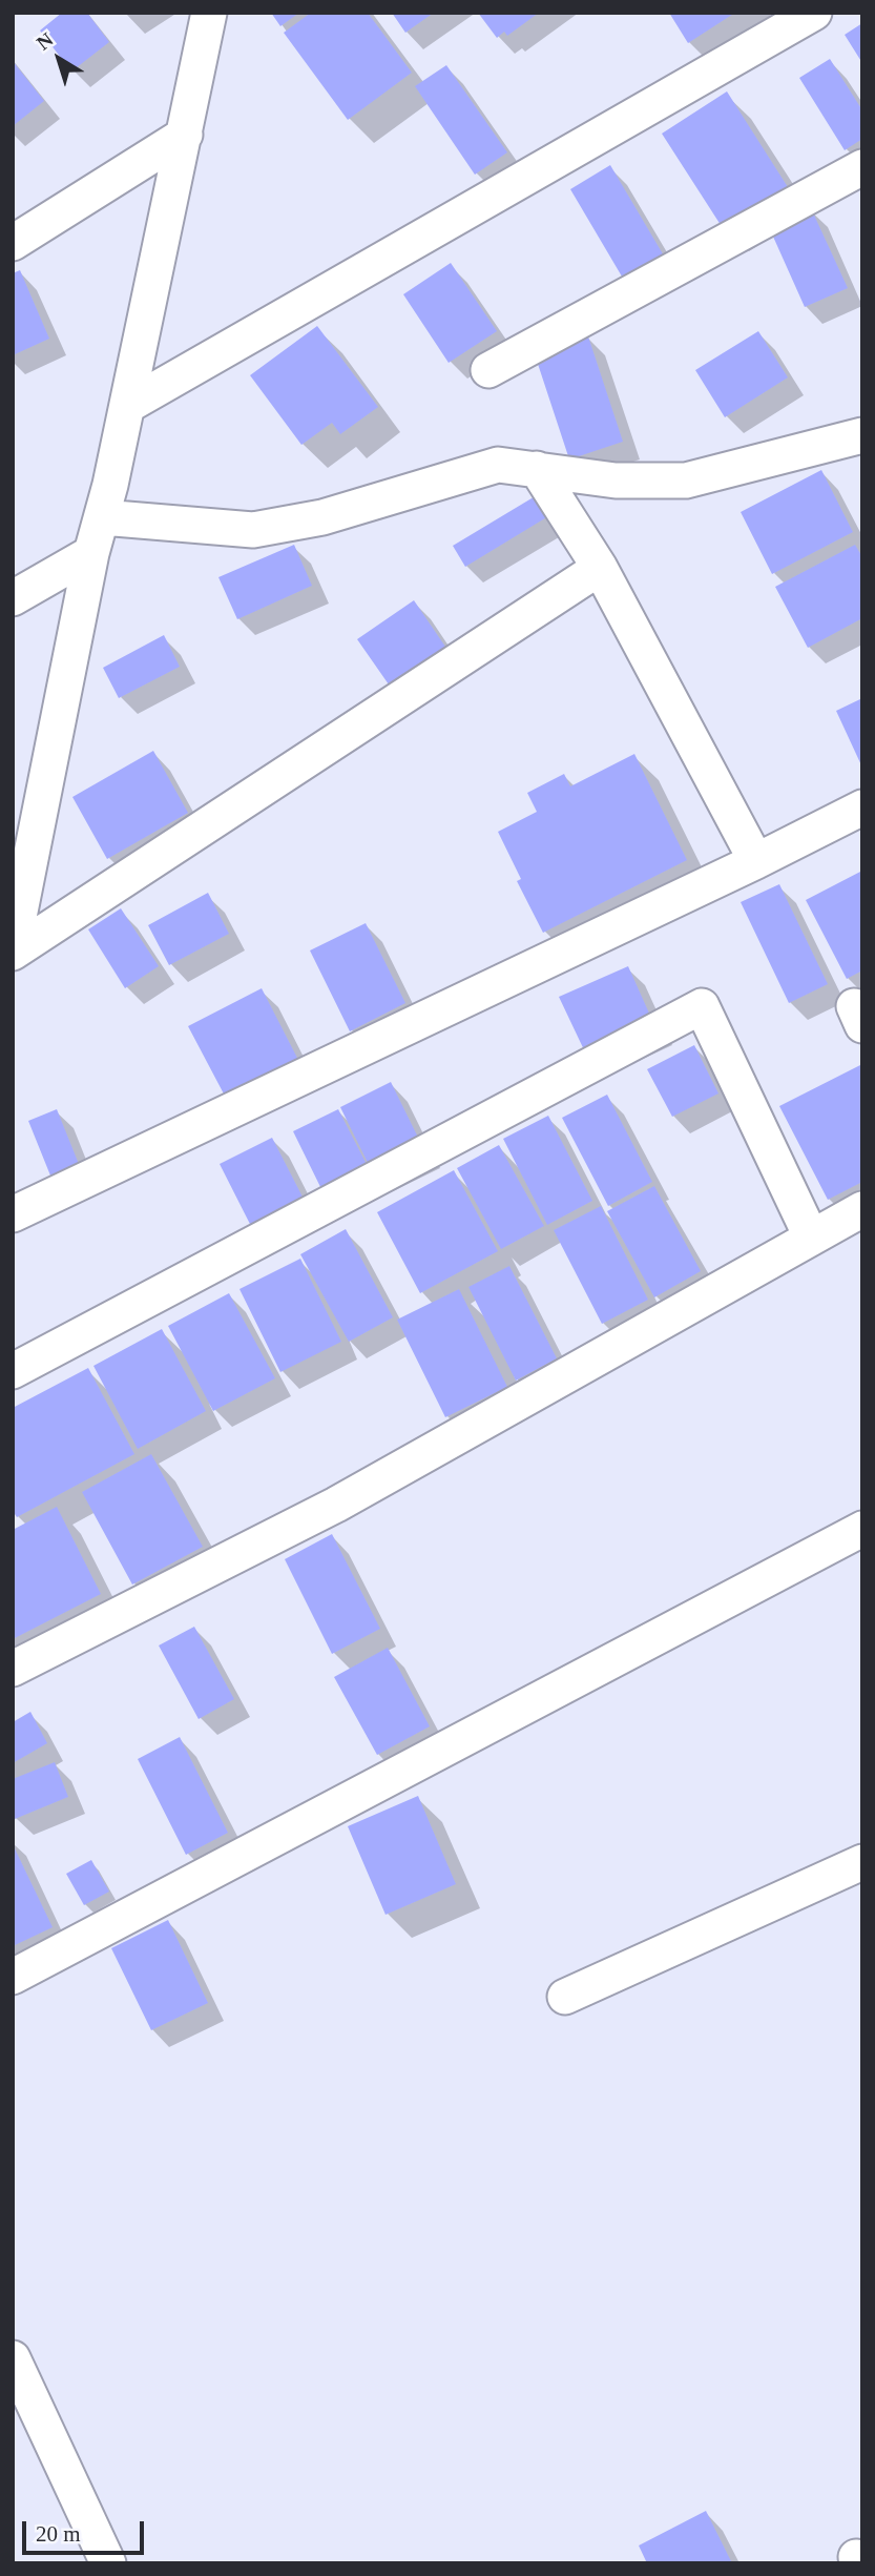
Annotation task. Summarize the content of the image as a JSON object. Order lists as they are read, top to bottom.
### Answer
{
  "scale_bar": "20 m",
  "north": "top left"
}
